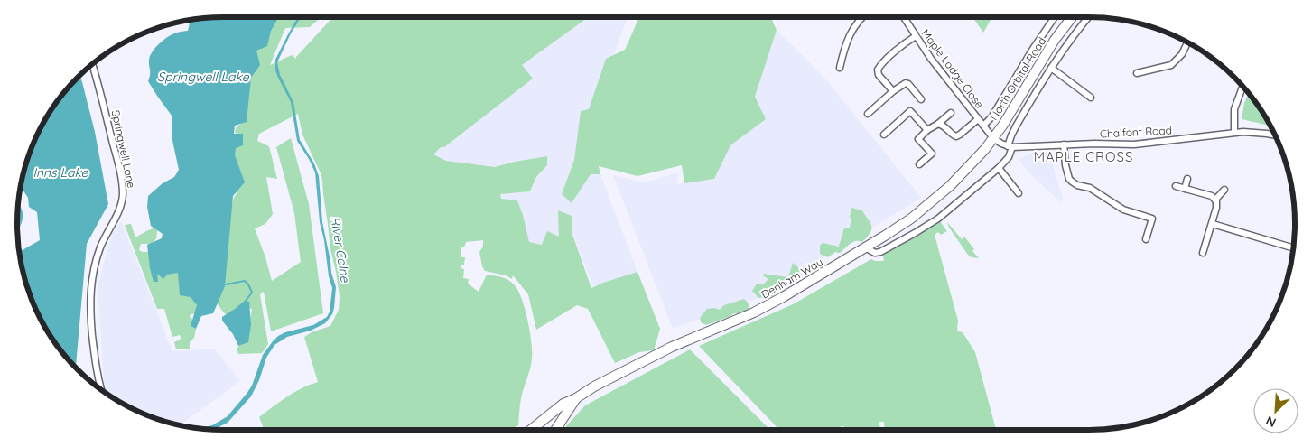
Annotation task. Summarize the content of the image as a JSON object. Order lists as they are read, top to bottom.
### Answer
{
  "streets": {
    "main road": ["North Orbital Road", "Denham Way"],
    "street": ["Maple Lodge Close", "Chalfont Road", "Springwell Lane"]
  },
  "crossings": [
    ["Maple Lodge Close", "North Orbital Road"],
    ["Maple Lodge Close", "Denham Way"],
    ["North Orbital Road", "Denham Way"]
  ],
  "districts": ["MAPLE CROSS"],
  "water": ["Springwell Lake", "Inns Lake", "River Colne"],
  "north": "bottom left"
}
